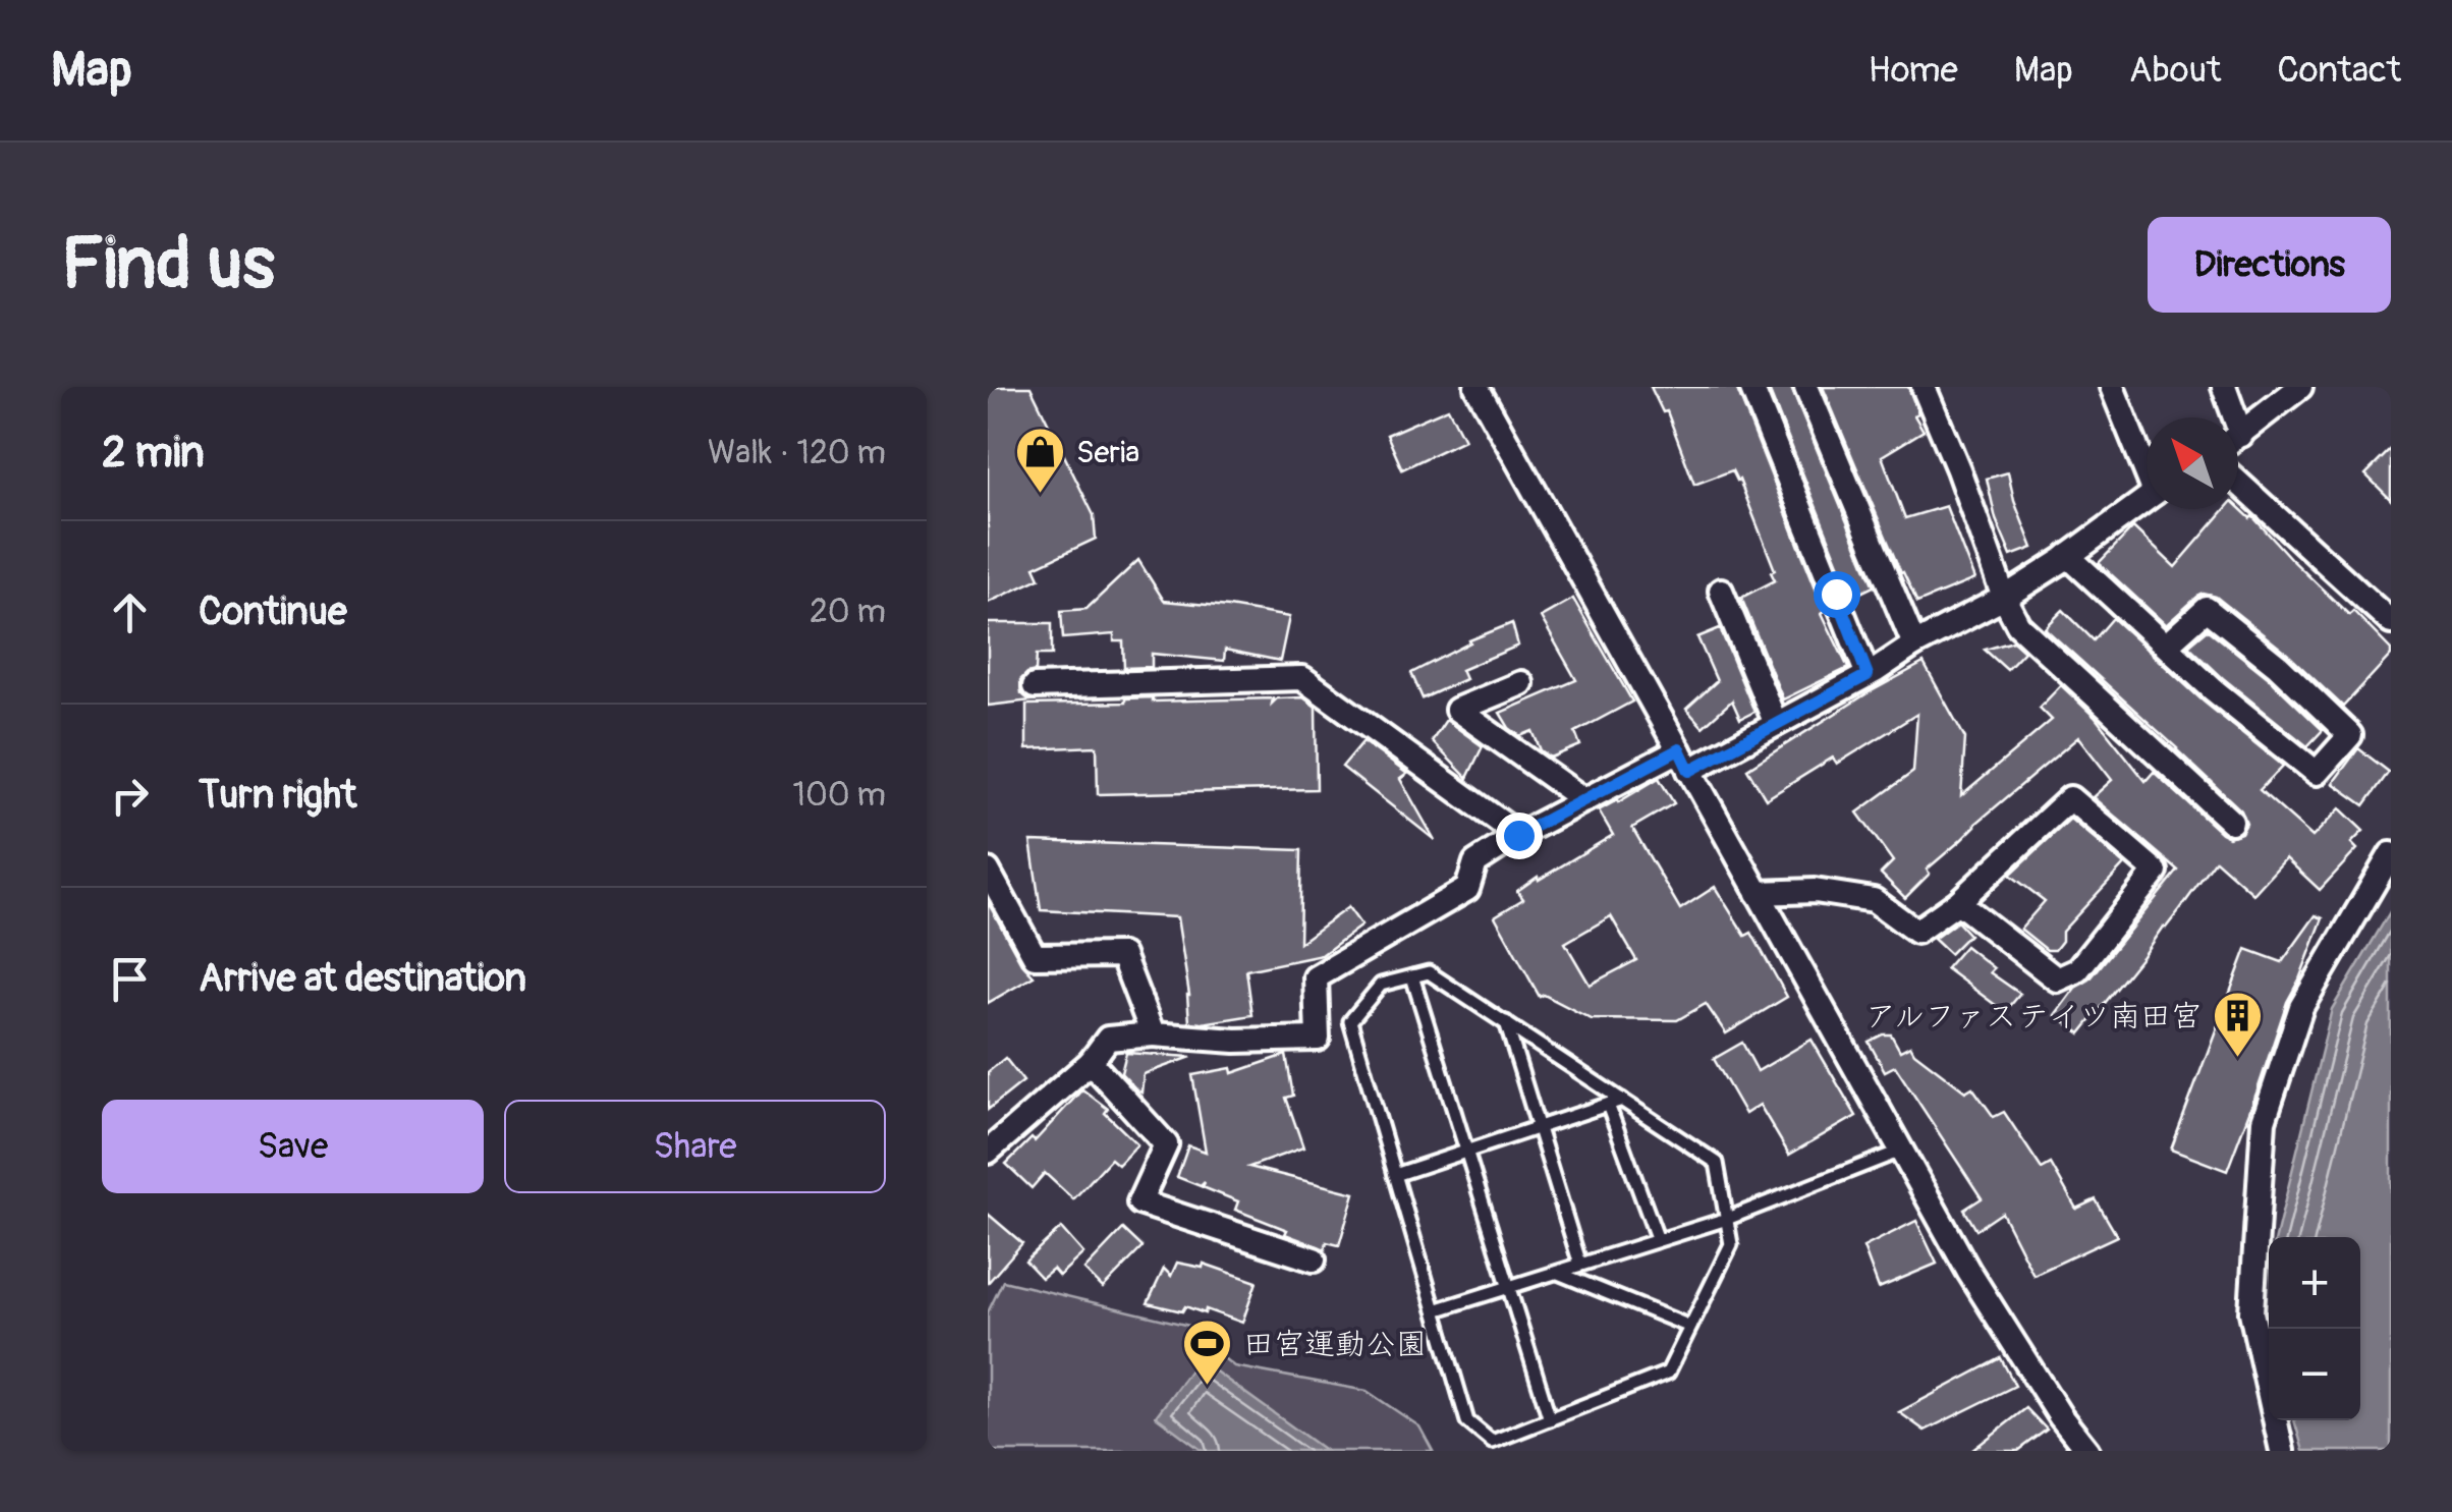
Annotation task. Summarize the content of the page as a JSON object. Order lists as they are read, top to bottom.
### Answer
{
  "places": {
    "shop": ["Seria"],
    "building": ["アルファステイツ南田宮"],
    "sports": ["田宮運動公園"]
  },
  "north": "top left",
  "page": {
    "header": "Map",
    "nav": [
      "Home",
      "Map",
      "About",
      "Contact"
    ],
    "buttons": [
      "Directions",
      ["Save", "Share"]
    ],
    "title": "Find us",
    "heading": ["2 min", "Walk · 120 m"],
    "list": [
      ["Continue", "20 m"],
      ["Turn right", "100 m"],
      "Arrive at destination"
    ],
    "map_buttons": ["+", "−"]
  }
}
